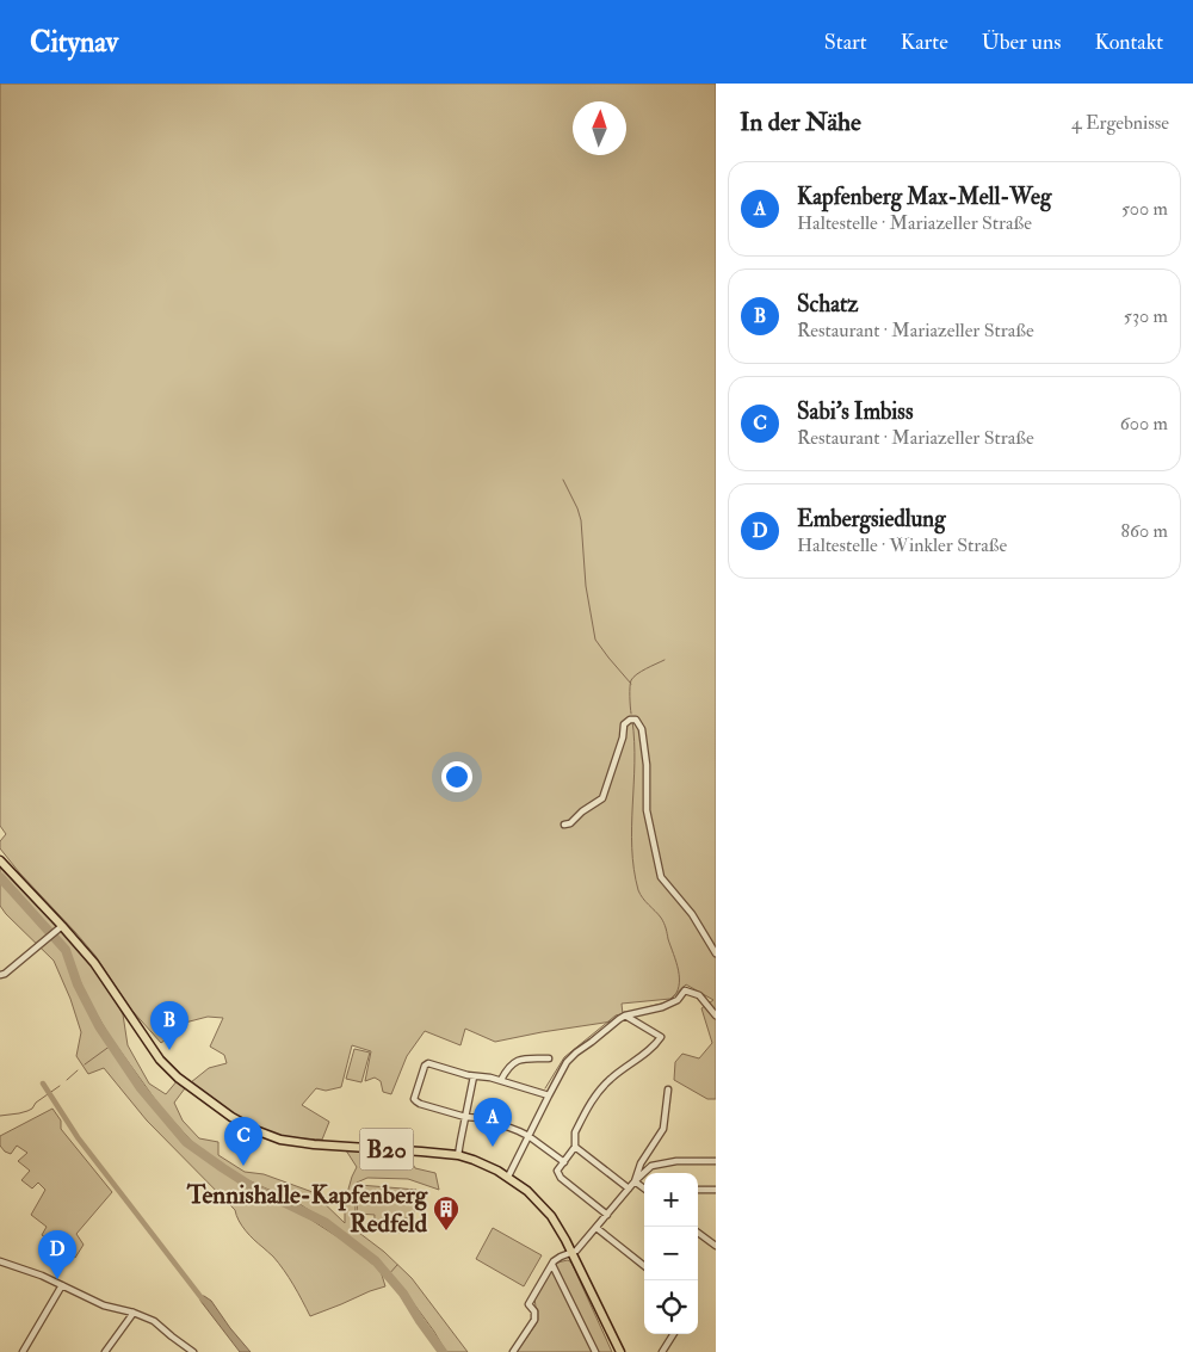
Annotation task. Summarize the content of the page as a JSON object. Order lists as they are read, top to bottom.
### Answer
{
  "streets": {
    "main road": ["B20"]
  },
  "places": {
    "building": ["Tennishalle-Kapfenberg Redfeld"]
  },
  "north": "top",
  "page": {
    "header": "Citynav",
    "nav": [
      "Start",
      "Karte",
      "Über uns",
      "Kontakt"
    ],
    "heading": ["In der Nähe", "4 Ergebnisse"],
    "list": [
      {
        "mark": "A",
        "name": "Kapfenberg Max-Mell-Weg",
        "note": "Haltestelle · Mariazeller Straße",
        "value": "500 m"
      },
      {
        "mark": "B",
        "name": "Schatz",
        "note": "Restaurant · Mariazeller Straße",
        "value": "530 m"
      },
      {
        "mark": "C",
        "name": "Sabi's Imbiss",
        "note": "Restaurant · Mariazeller Straße",
        "value": "600 m"
      },
      {
        "mark": "D",
        "name": "Embergsiedlung",
        "note": "Haltestelle · Winkler Straße",
        "value": "860 m"
      }
    ],
    "pins": [
      "B",
      "A",
      "C",
      "D"
    ],
    "map_buttons": ["+", "−"]
  }
}
